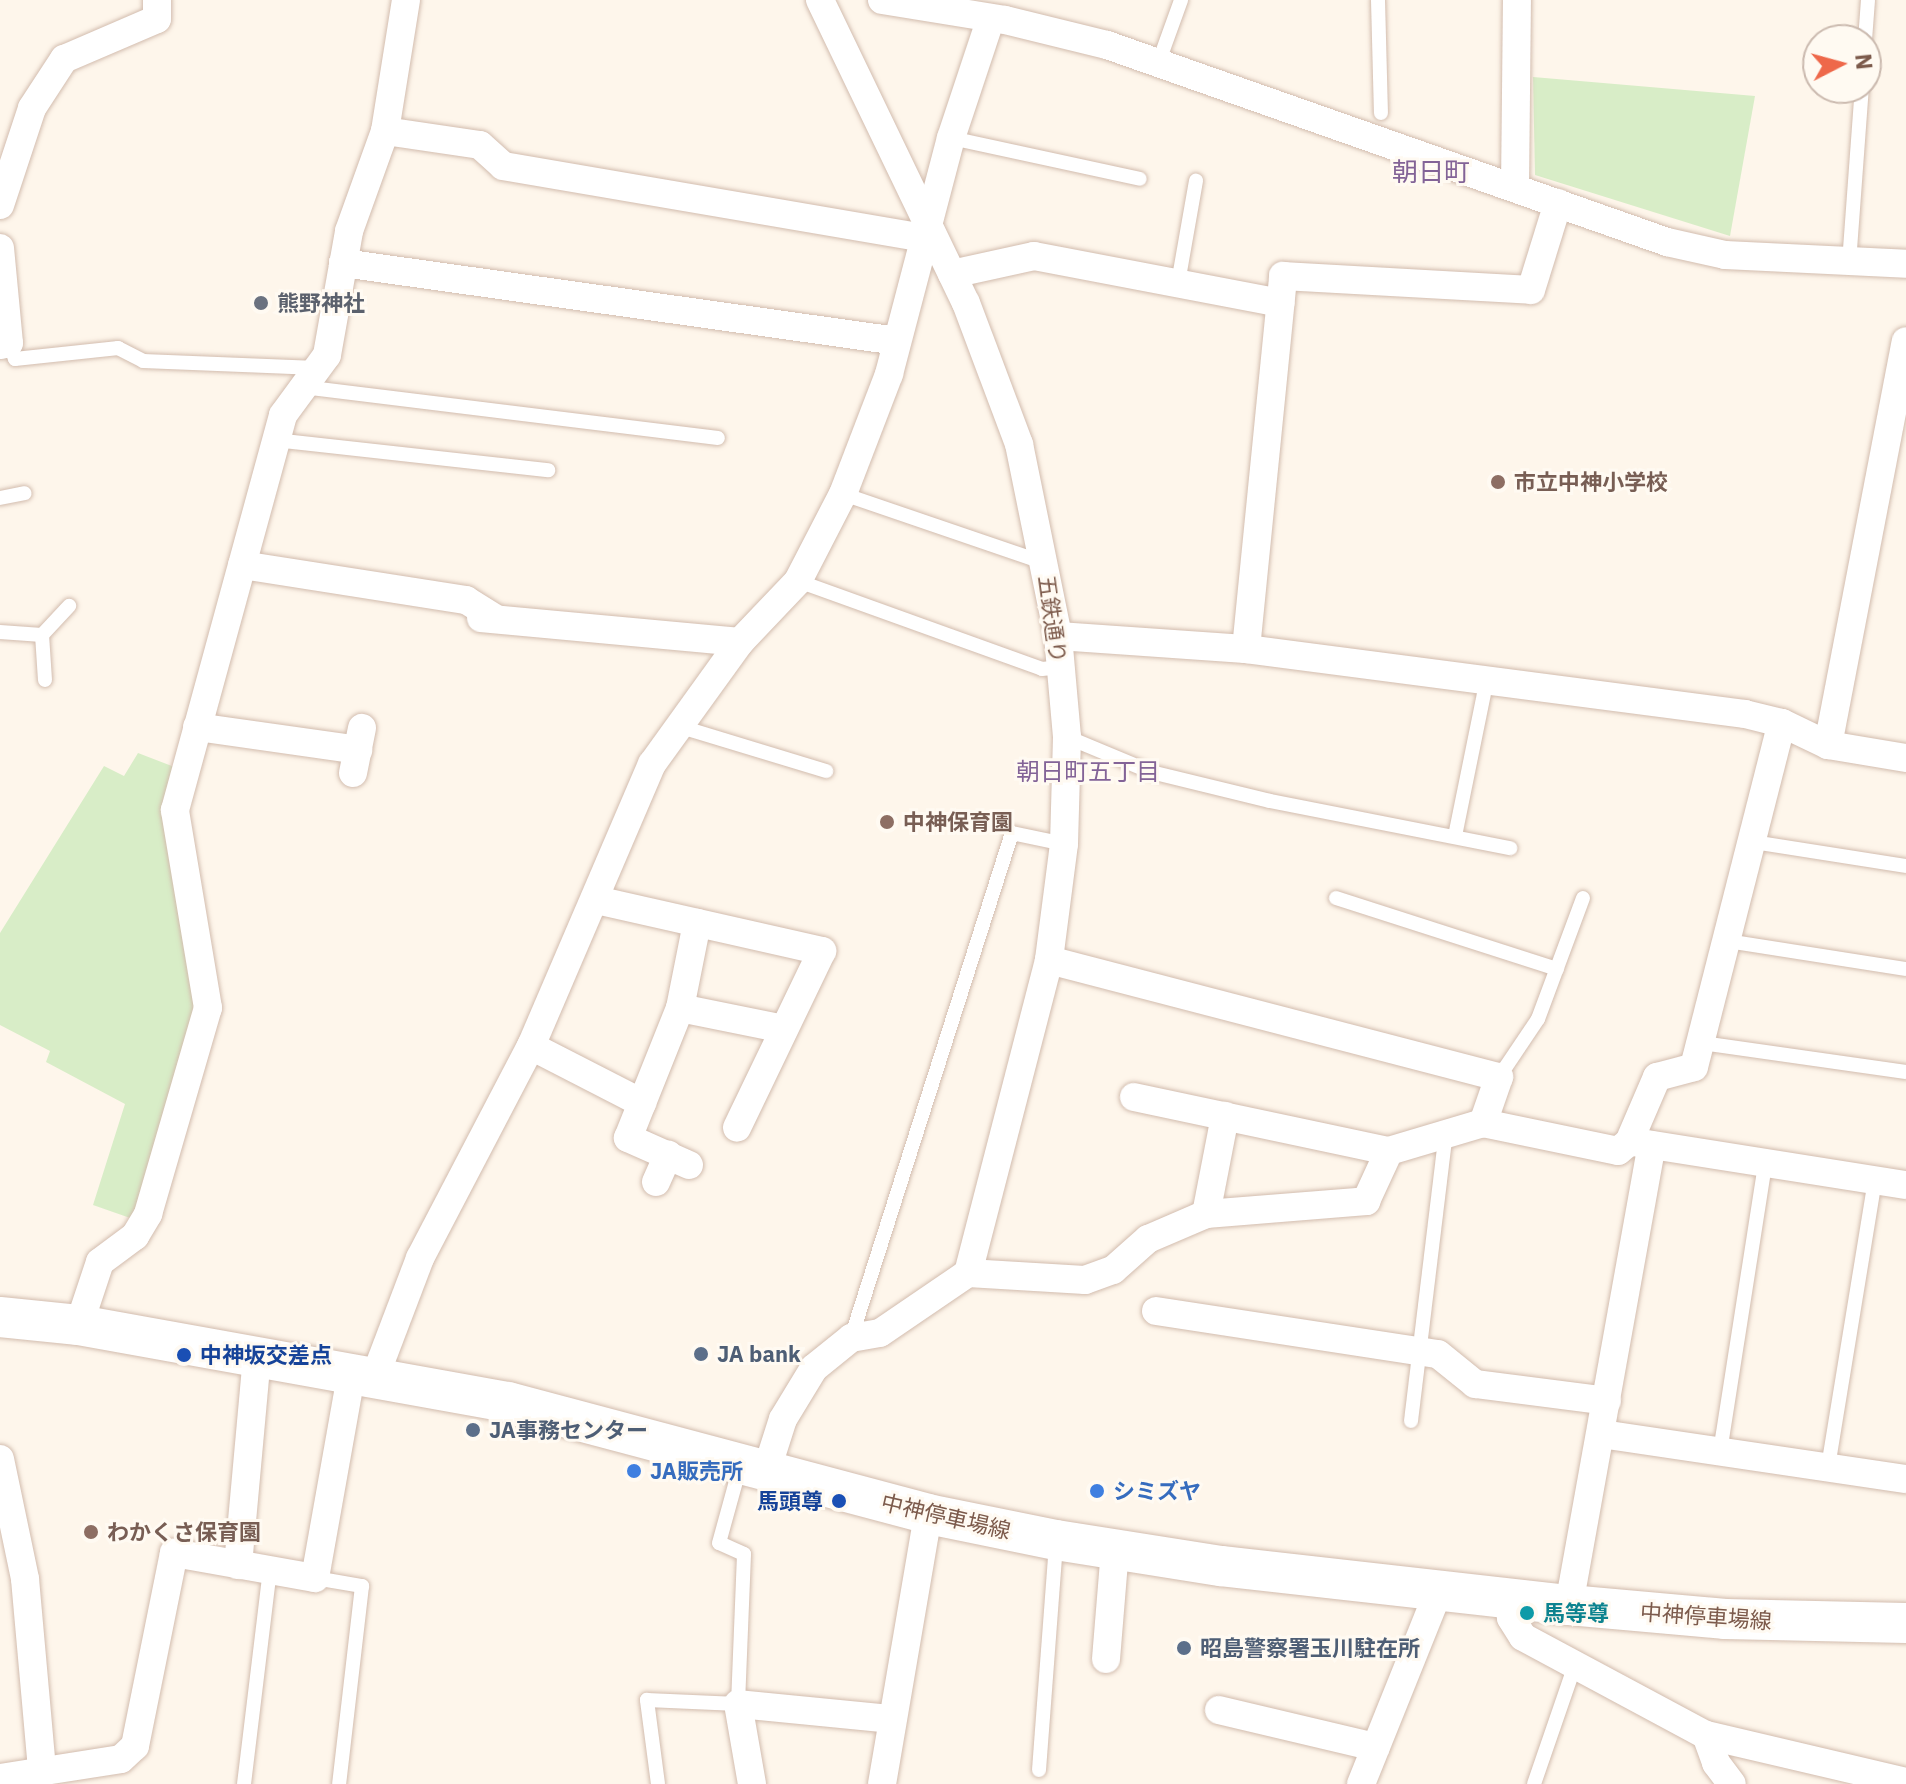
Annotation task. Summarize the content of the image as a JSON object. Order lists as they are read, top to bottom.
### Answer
{
  "streets": {
    "main road": ["中神停車場線"],
    "street": ["五鉄通り"]
  },
  "districts": ["朝日町", "朝日町五丁目"],
  "places": [
    "熊野神社",
    "市立中神小学校",
    "中神保育園",
    "JA bank",
    "中神坂交差点",
    "JA事務センター",
    "JA販売所",
    "シミズヤ",
    "馬頭尊",
    "わかくさ保育園",
    "馬等尊",
    "昭島警察署玉川駐在所"
  ],
  "north": "right"
}
